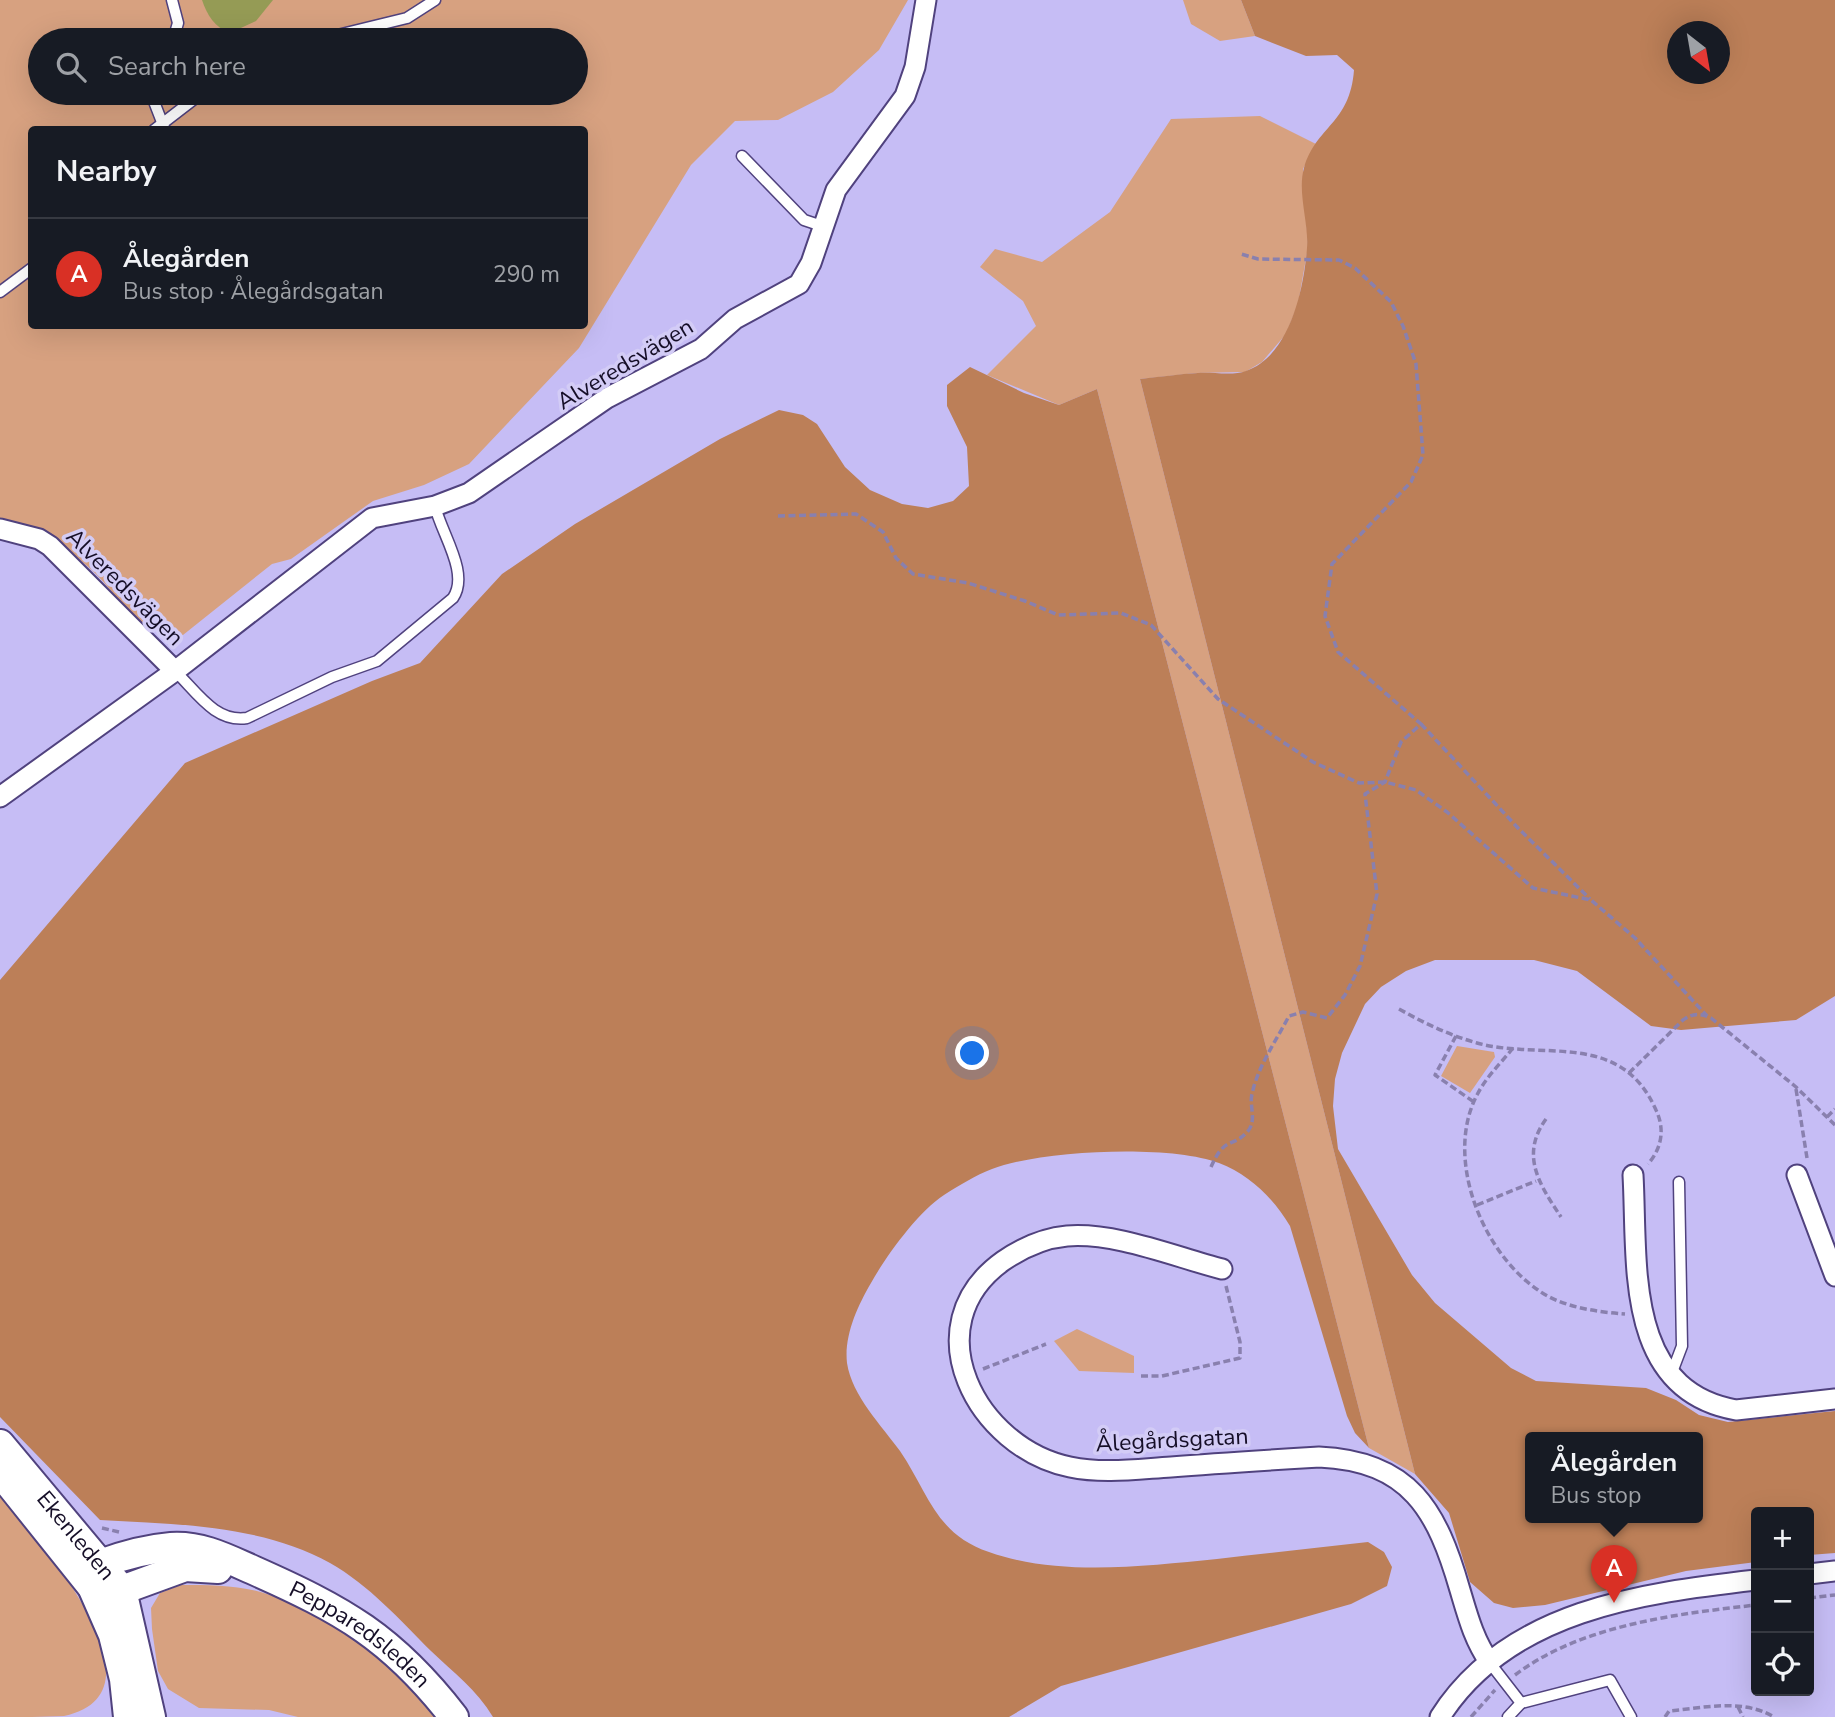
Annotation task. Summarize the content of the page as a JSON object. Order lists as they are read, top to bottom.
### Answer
{
  "streets": {
    "street": [
      "Alveredsvägen",
      "Ålegårdsgatan",
      "Ekenleden",
      "Pepparedsleden"
    ]
  },
  "crossings": [
    ["Ekenleden", "Pepparedsleden"]
  ],
  "north": "bottom right",
  "page": {
    "search": "Search here",
    "heading": "Nearby",
    "list": [
      {
        "mark": "A",
        "name": "Ålegården",
        "note": "Bus stop · Ålegårdsgatan",
        "value": "290 m"
      }
    ],
    "popup": ["Ålegården", "Bus stop"],
    "map_buttons": ["+", "−"],
    "pins": "A"
  }
}
